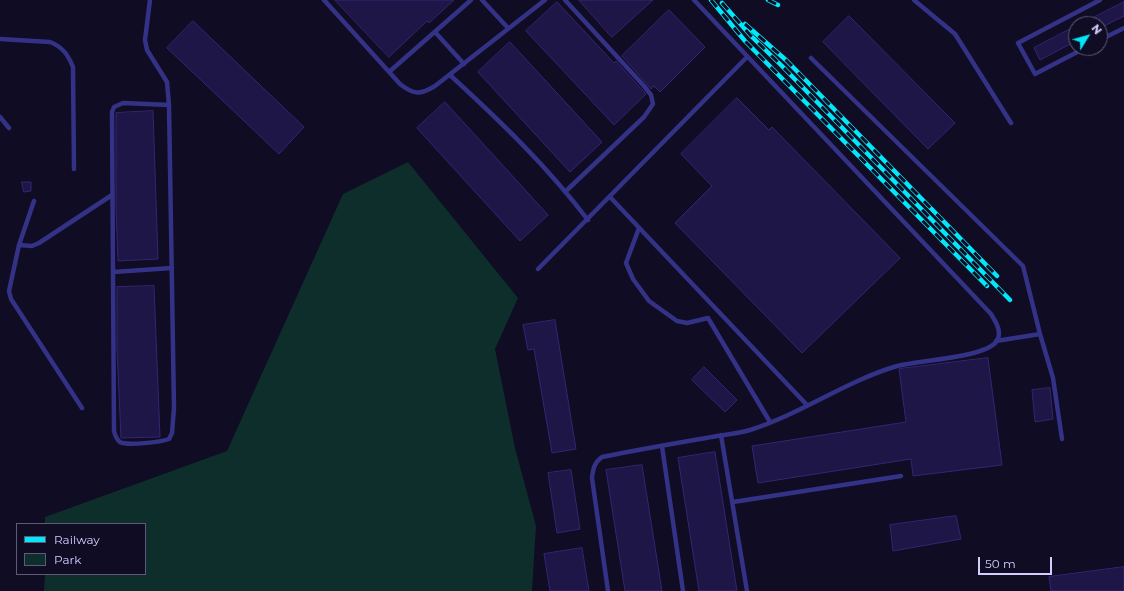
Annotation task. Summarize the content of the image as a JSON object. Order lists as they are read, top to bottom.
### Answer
{
  "legend": ["Railway", "Park"],
  "scale_bar": "50 m",
  "north": "top right"
}
